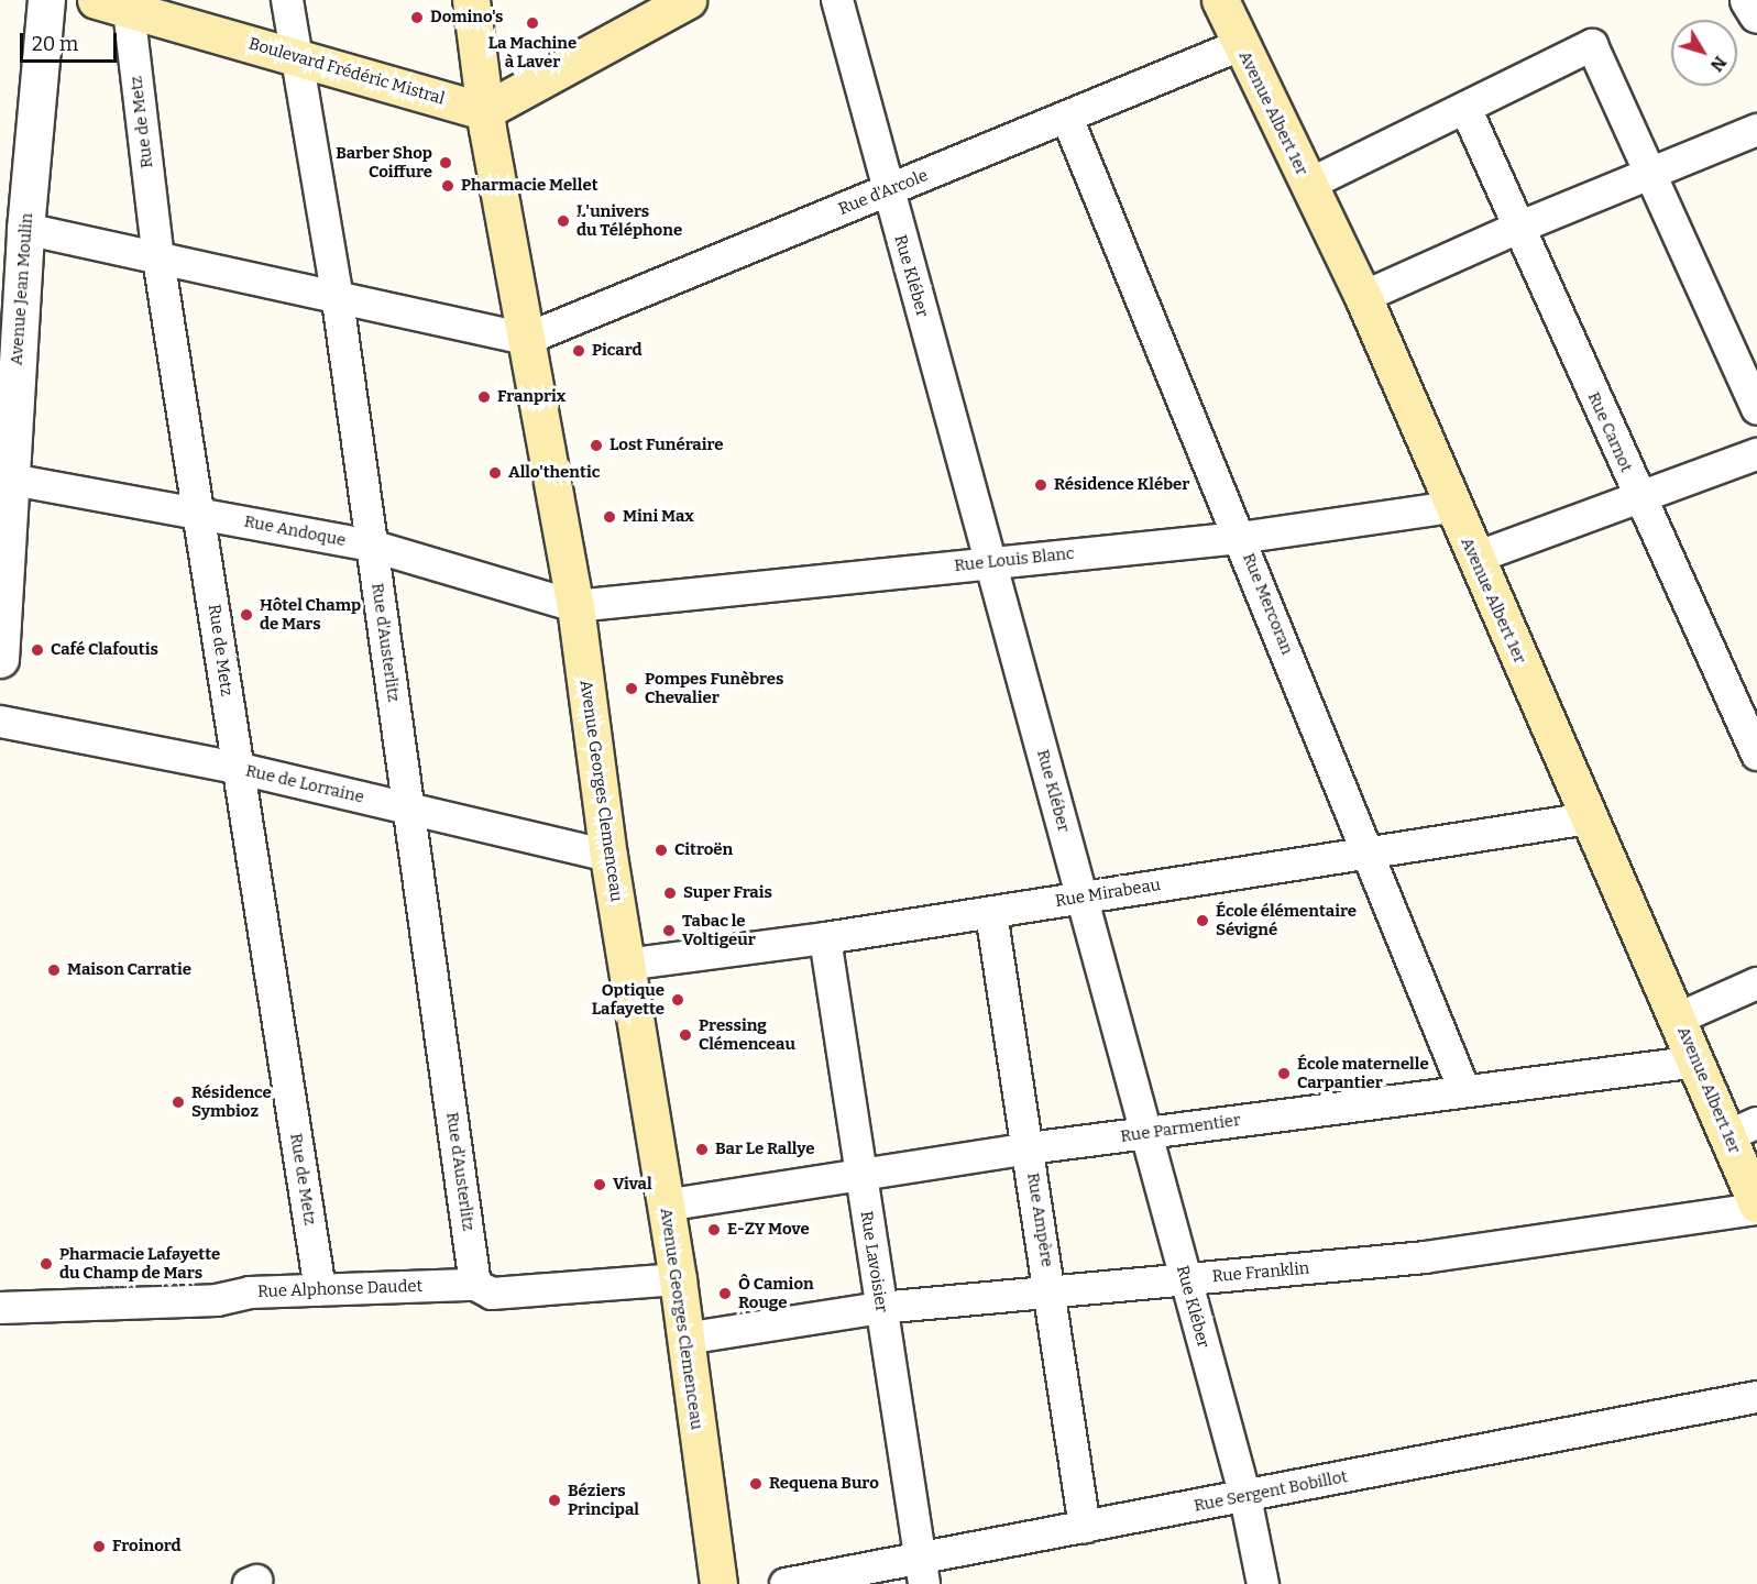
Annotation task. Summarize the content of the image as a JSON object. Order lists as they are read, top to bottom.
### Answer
{
  "streets": {
    "main road": ["Boulevard Frédéric Mistral", "Avenue Albert 1er", "Avenue Georges Clemenceau"],
    "street": [
      "Rue de Metz",
      "Rue d'Arcole",
      "Rue Kléber",
      "Avenue Jean Moulin",
      "Rue Carnot",
      "Rue Andoque",
      "Rue Louis Blanc",
      "Rue Mercoran",
      "Rue d'Austerlitz",
      "Rue de Lorraine",
      "Rue Mirabeau",
      "Rue Parmentier",
      "Rue Ampère",
      "Rue Lavoisier",
      "Rue Franklin",
      "Rue Alphonse Daudet",
      "Rue Sergent Bobillot"
    ]
  },
  "crossings": [
    ["Boulevard Frédéric Mistral", "Rue de Metz"],
    ["Boulevard Frédéric Mistral", "Rue d'Austerlitz"],
    ["Boulevard Frédéric Mistral", "Avenue Georges Clemenceau"],
    ["Avenue Albert 1er", "Rue d'Arcole"],
    ["Avenue Albert 1er", "Rue Louis Blanc"],
    ["Avenue Albert 1er", "Rue Mirabeau"],
    ["Avenue Albert 1er", "Rue Parmentier"],
    ["Avenue Albert 1er", "Rue Franklin"],
    ["Rue de Metz", "Rue Andoque"],
    ["Rue de Metz", "Rue de Lorraine"],
    ["Rue de Metz", "Rue Alphonse Daudet"],
    ["Rue d'Arcole", "Rue Kléber"],
    ["Rue d'Arcole", "Rue Mercoran"],
    ["Rue d'Arcole", "Avenue Georges Clemenceau"],
    ["Rue Kléber", "Rue Louis Blanc"],
    ["Rue Kléber", "Rue Mirabeau"],
    ["Rue Kléber", "Rue Parmentier"],
    ["Rue Kléber", "Rue Franklin"],
    ["Rue Kléber", "Rue Sergent Bobillot"],
    ["Avenue Jean Moulin", "Rue Andoque"],
    ["Rue Andoque", "Rue Louis Blanc"],
    ["Rue Andoque", "Rue d'Austerlitz"],
    ["Rue Andoque", "Avenue Georges Clemenceau"],
    ["Rue Louis Blanc", "Rue Mercoran"],
    ["Rue Louis Blanc", "Avenue Georges Clemenceau"],
    ["Rue Mercoran", "Rue Mirabeau"],
    ["Rue Mercoran", "Rue Parmentier"],
    ["Rue d'Austerlitz", "Rue de Lorraine"],
    ["Rue d'Austerlitz", "Rue Alphonse Daudet"],
    ["Rue de Lorraine", "Avenue Georges Clemenceau"],
    ["Avenue Georges Clemenceau", "Rue Mirabeau"],
    ["Avenue Georges Clemenceau", "Rue Parmentier"],
    ["Avenue Georges Clemenceau", "Rue Franklin"],
    ["Avenue Georges Clemenceau", "Rue Alphonse Daudet"],
    ["Rue Mirabeau", "Rue Ampère"],
    ["Rue Mirabeau", "Rue Lavoisier"],
    ["Rue Parmentier", "Rue Ampère"],
    ["Rue Parmentier", "Rue Lavoisier"],
    ["Rue Ampère", "Rue Franklin"],
    ["Rue Ampère", "Rue Sergent Bobillot"],
    ["Rue Lavoisier", "Rue Franklin"],
    ["Rue Lavoisier", "Rue Sergent Bobillot"]
  ],
  "places": [
    "Domino's",
    "La Machine à Laver",
    "Barber Shop Coiffure",
    "Pharmacie Mellet",
    "L'univers du Téléphone",
    "Picard",
    "Franprix",
    "Lost Funéraire",
    "Allo'thentic",
    "Résidence Kléber",
    "Mini Max",
    "Hôtel Champ de Mars",
    "Café Clafoutis",
    "Pompes Funèbres Chevalier",
    "Citroën",
    "Super Frais",
    "École élémentaire Sévigné",
    "Tabac le Voltigeur",
    "Maison Carratie",
    "Optique Lafayette",
    "Pressing Clémenceau",
    "École maternelle Carpantier",
    "Résidence Symbioz",
    "Bar Le Rallye",
    "Vival",
    "E-ZY Move",
    "Pharmacie Lafayette du Champ de Mars",
    "Ô Camion Rouge",
    "Requena Buro",
    "Béziers Principal",
    "Froinord"
  ],
  "scale_bar": "20 m",
  "north": "bottom right"
}
